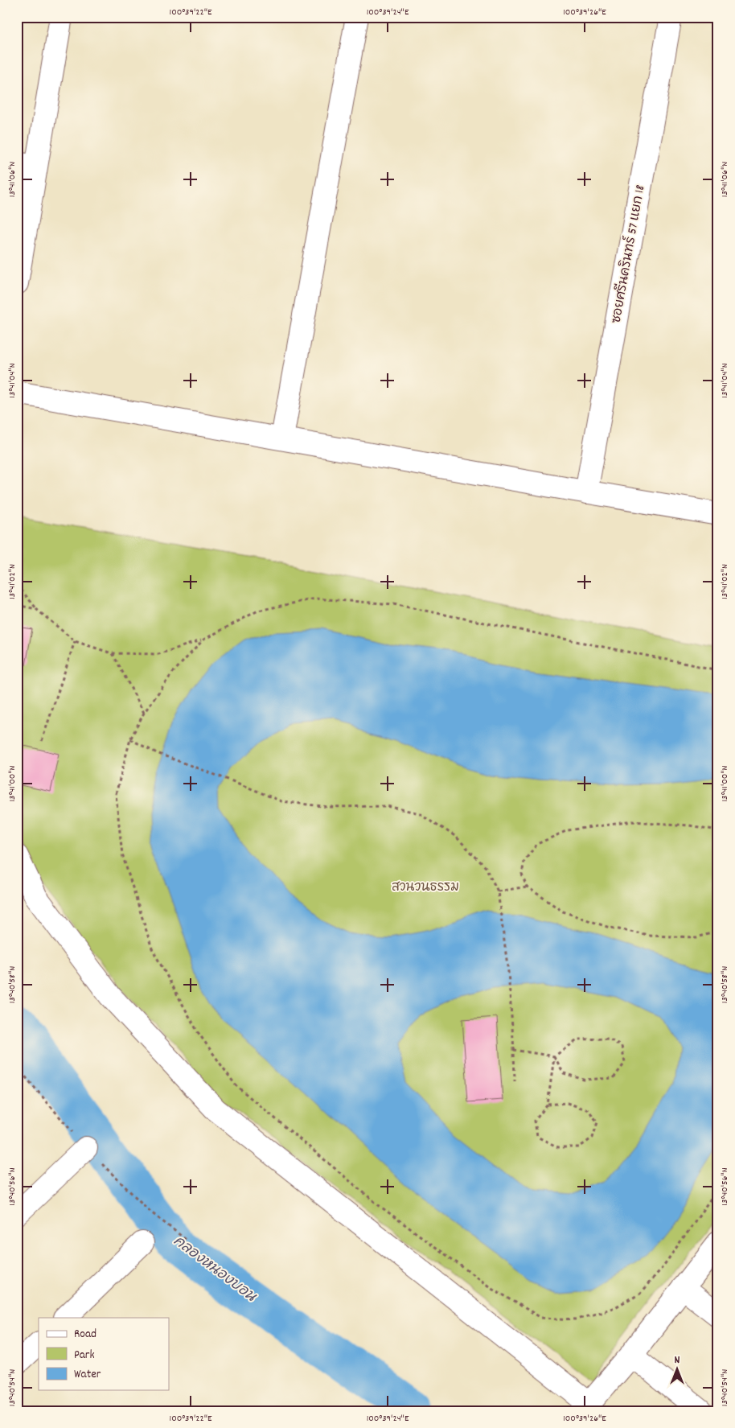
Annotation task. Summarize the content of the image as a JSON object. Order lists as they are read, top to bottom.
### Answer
{
  "streets": {
    "street": ["ซอยศรีนครินทร์ 57 แยก 18"]
  },
  "water": ["คลองหนองบอน"],
  "parks": ["สวนวนธรรม"],
  "legend": ["Road", "Park", "Water"],
  "north": "top",
  "coordinates": [
    "100°39'22\"E",
    "100°39'24\"E",
    "100°39'26\"E",
    "13°41'06\"N",
    "13°41'04\"N",
    "13°41'02\"N",
    "13°41'00\"N",
    "13°40'58\"N",
    "13°40'56\"N",
    "13°40'54\"N"
  ]
}
